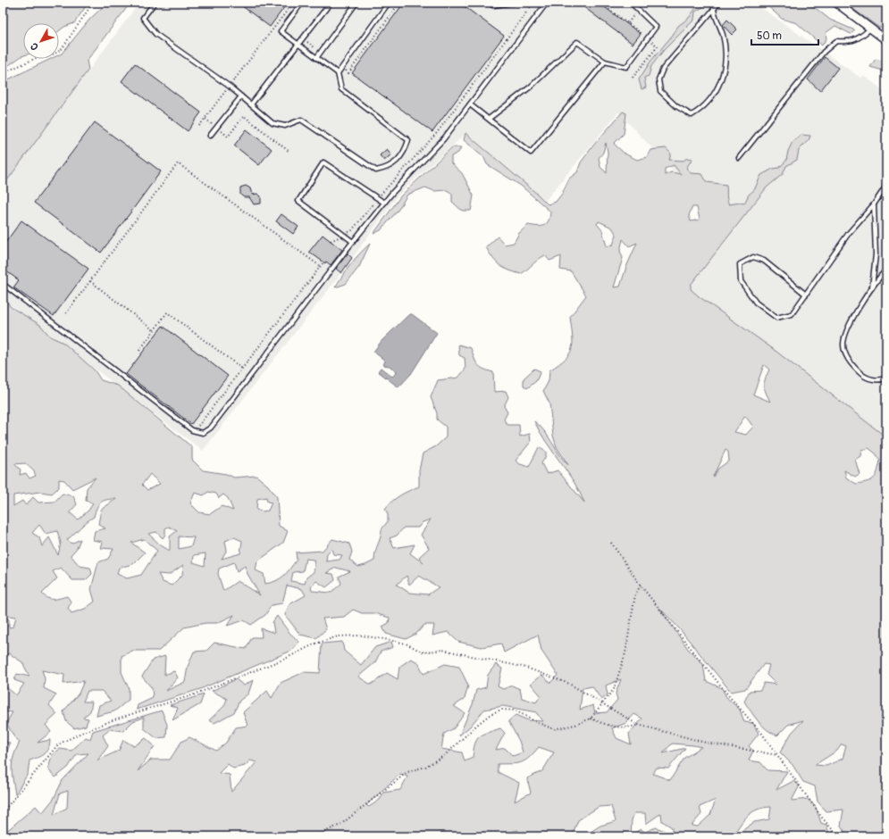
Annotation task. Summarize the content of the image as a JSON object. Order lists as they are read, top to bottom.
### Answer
{
  "scale_bar": "50 m",
  "north": "bottom left"
}
